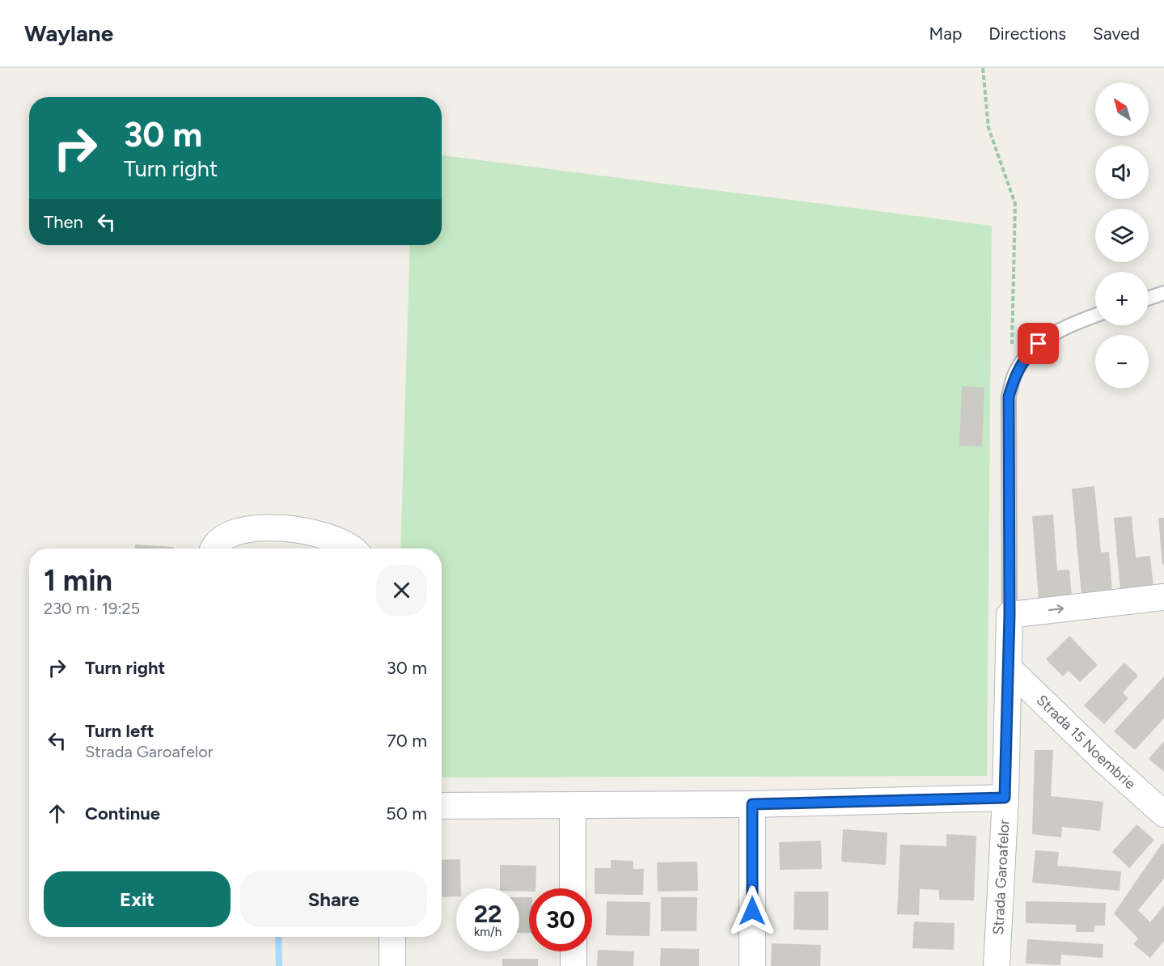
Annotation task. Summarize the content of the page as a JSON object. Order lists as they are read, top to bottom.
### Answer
{
  "streets": {
    "street": ["Strada 15 Noembrie", "Strada Garoafelor"]
  },
  "crossings": [
    ["Strada 15 Noembrie", "Strada Garoafelor"]
  ],
  "north": "top left",
  "page": {
    "header": "Waylane",
    "nav": ["Map", "Directions", "Saved"],
    "map_buttons": ["+", "−"],
    "turn": ["30 m", "Turn right"],
    "then": "Then",
    "heading": ["1 min", "230 m · 19:25"],
    "list": [
      {
        "name": "Turn right",
        "value": "30 m"
      },
      {
        "name": "Turn left",
        "note": "Strada Garoafelor",
        "value": "70 m"
      },
      {
        "name": "Continue",
        "value": "50 m"
      }
    ],
    "buttons": ["Exit", "Share"],
    "speed": "22 km/h",
    "limit": "30"
  }
}
